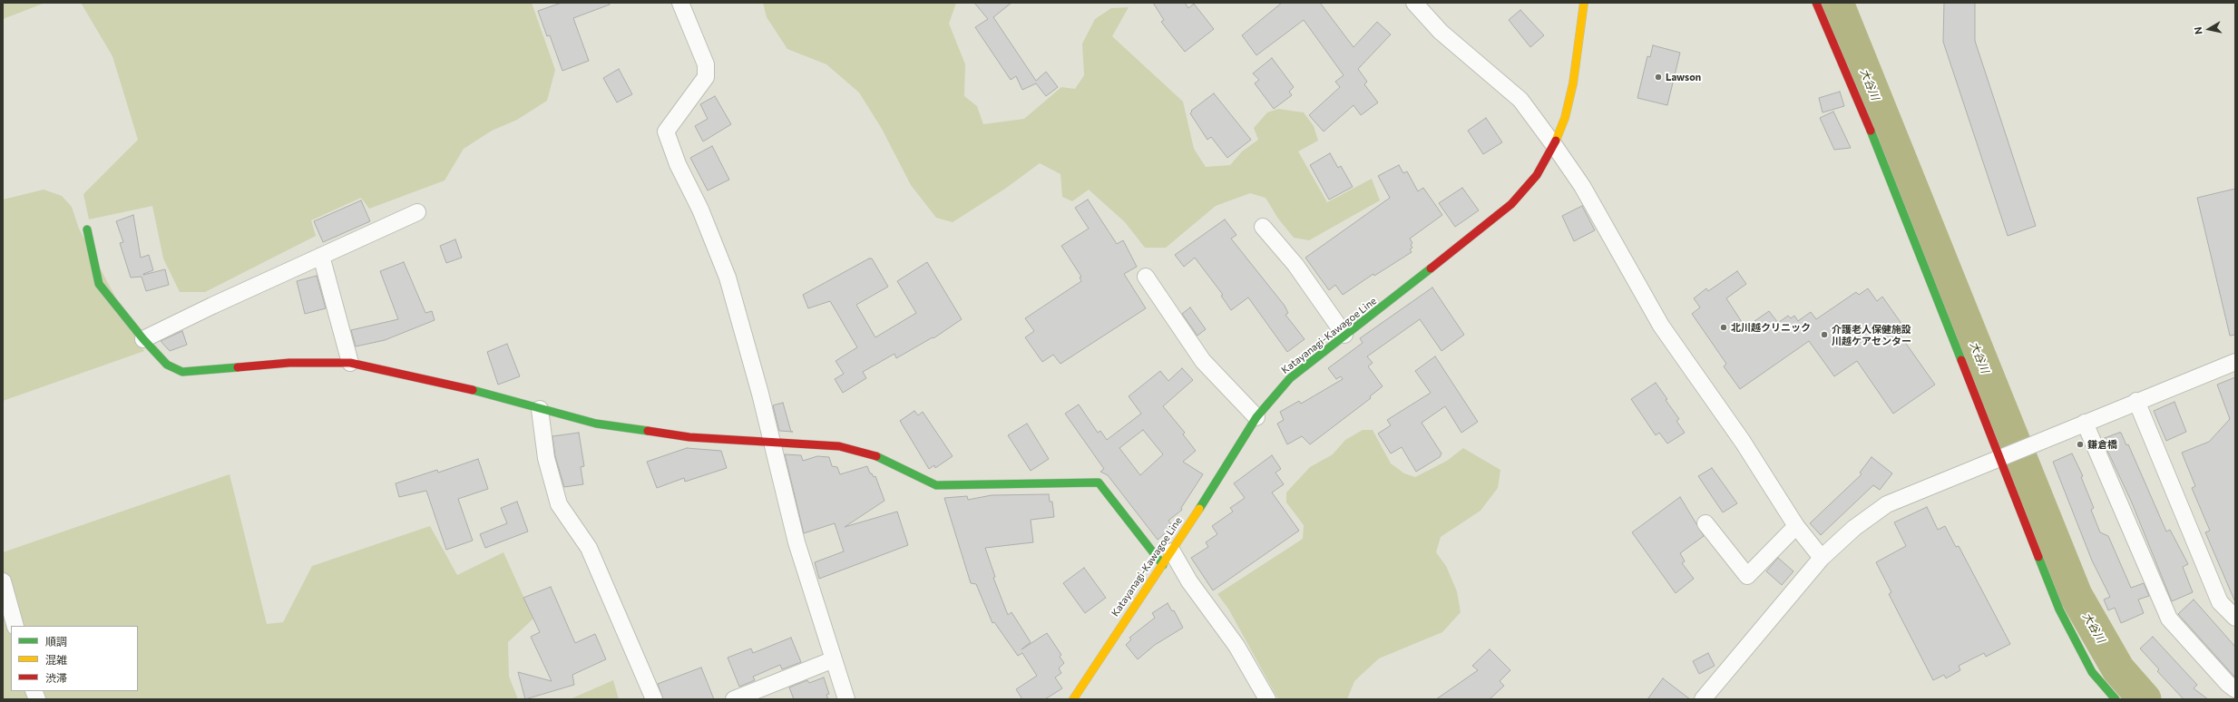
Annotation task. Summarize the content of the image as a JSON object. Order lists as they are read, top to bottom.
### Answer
{
  "streets": {
    "street": ["Katayanagi-Kawagoe Line"]
  },
  "water": ["大谷川"],
  "places": [
    "Lawson",
    "北川越クリニック",
    "介護老人保健施設 川越ケアセンター",
    "鎌倉橋"
  ],
  "legend": ["順調", "混雑", "渋滞"],
  "north": "left"
}
